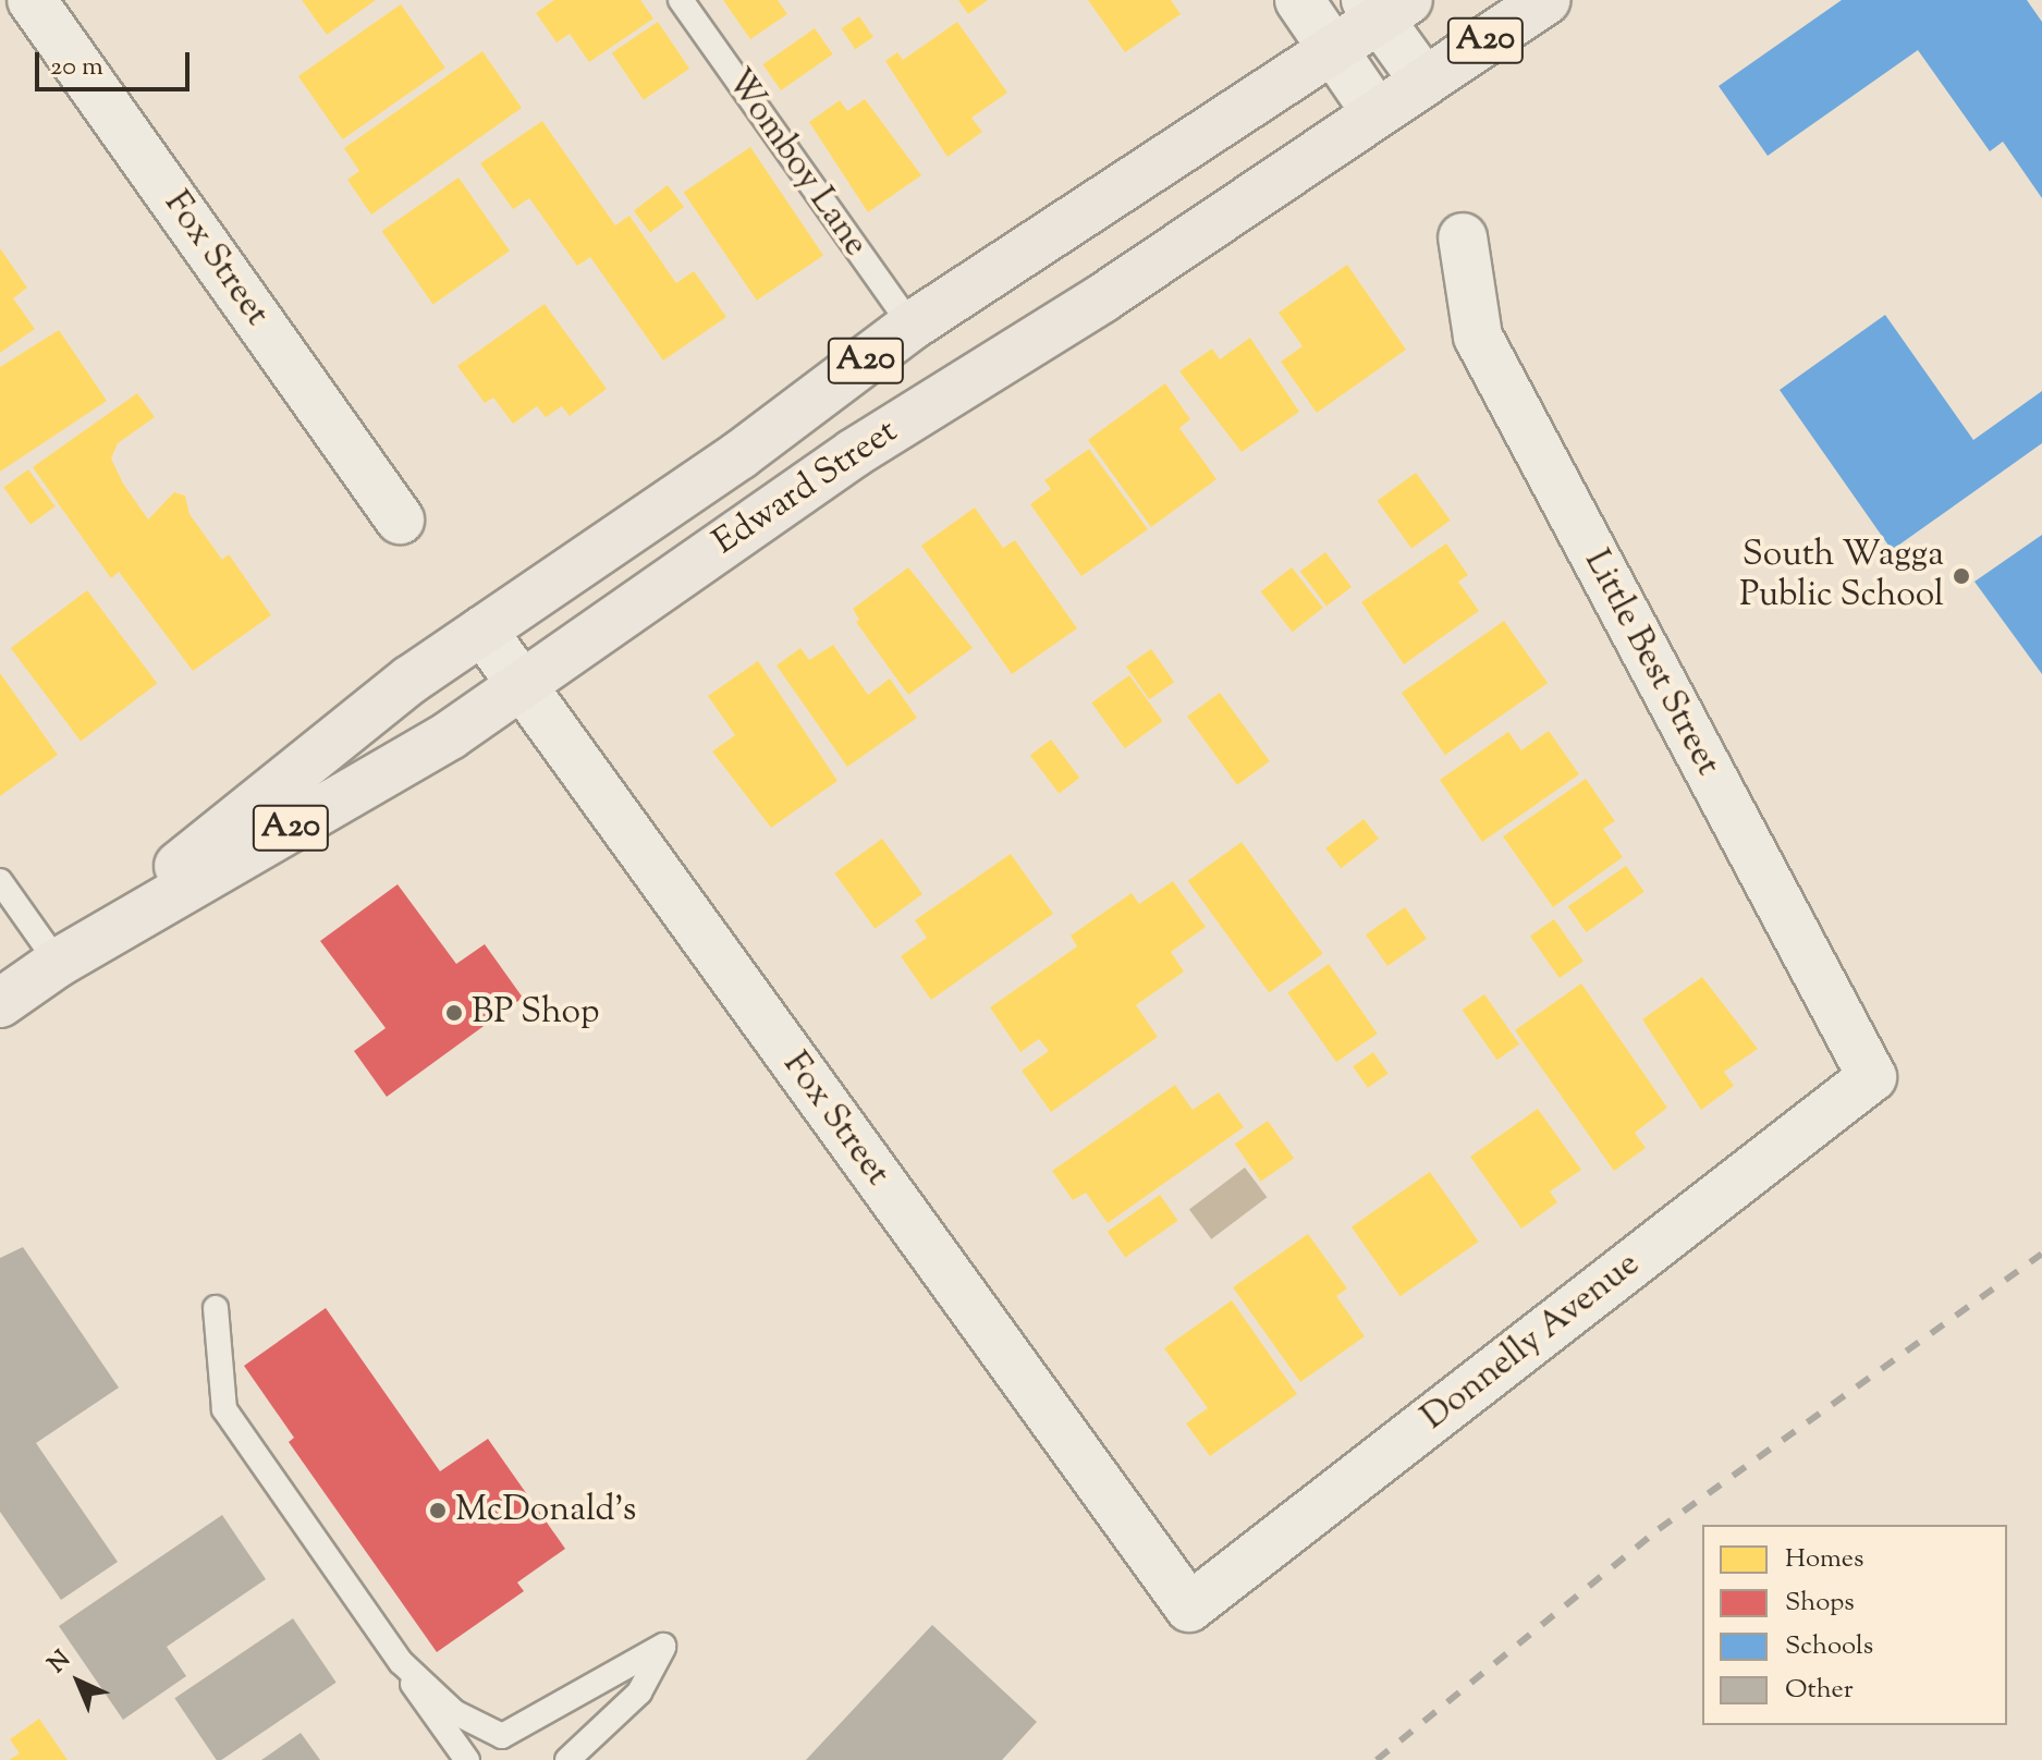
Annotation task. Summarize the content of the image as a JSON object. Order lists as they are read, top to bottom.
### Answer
{
  "streets": {
    "highway": ["A20", "Edward Street"],
    "street": ["Fox Street", "Little Best Street", "Donnelly Avenue"],
    "lane": ["Womboy Lane"]
  },
  "crossings": [
    ["Womboy Lane", "Edward Street"],
    ["Fox Street", "Edward Street"],
    ["Fox Street", "Donnelly Avenue"],
    ["Little Best Street", "Donnelly Avenue"]
  ],
  "places": ["South Wagga Public School", "BP Shop", "McDonald's"],
  "legend": [
    "Homes",
    "Shops",
    "Schools",
    "Other"
  ],
  "scale_bar": "20 m",
  "north": "top left"
}
